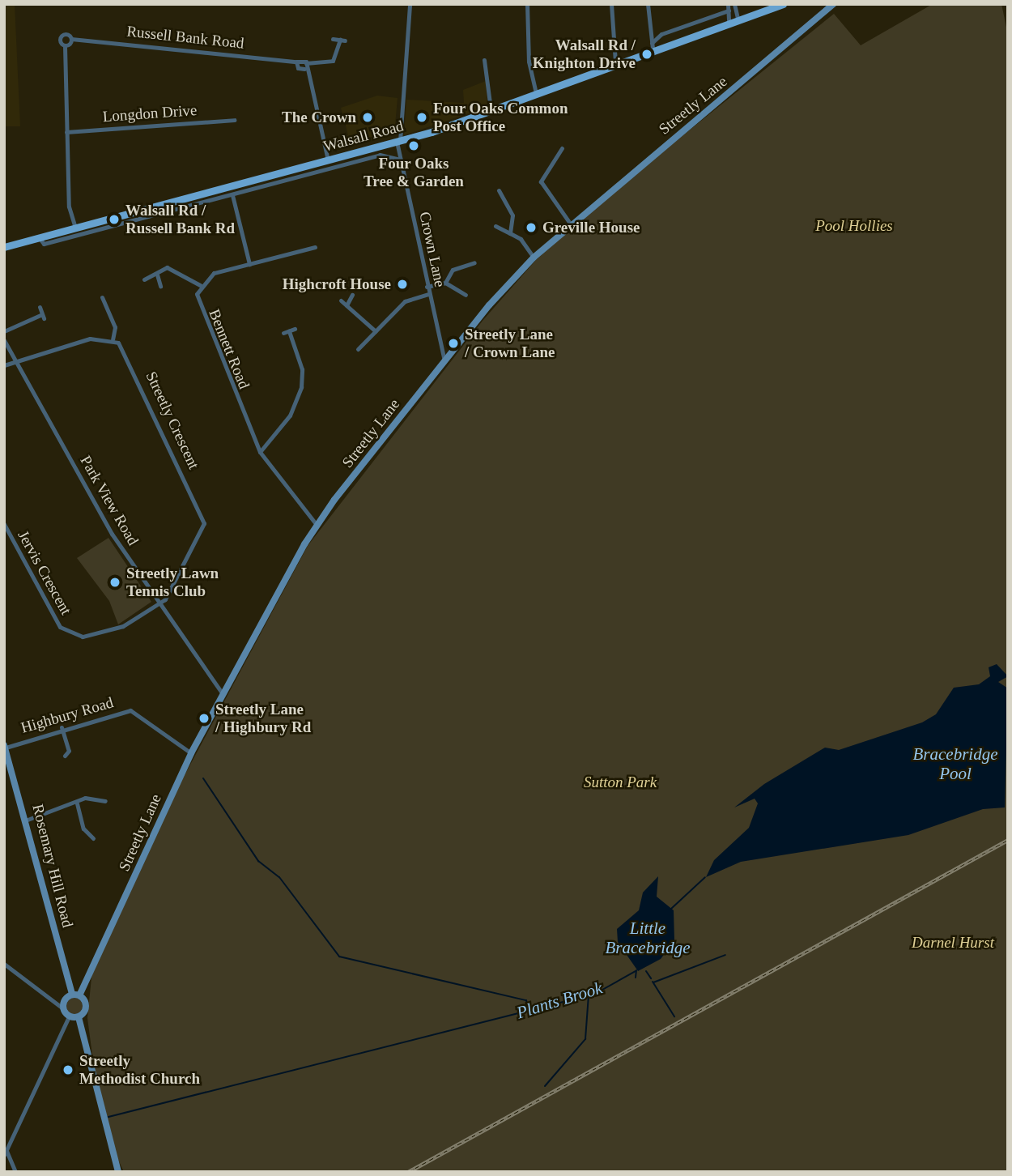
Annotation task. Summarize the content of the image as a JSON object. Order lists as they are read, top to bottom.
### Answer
{
  "streets": {
    "main road": ["Streetly Lane", "Walsall Road", "Rosemary Hill Road"],
    "street": [
      "Russell Bank Road",
      "Longdon Drive",
      "Crown Lane",
      "Bennett Road",
      "Streetly Crescent",
      "Park View Road",
      "Jervis Crescent",
      "Highbury Road"
    ]
  },
  "crossings": [
    ["Streetly Lane", "Crown Lane"],
    ["Streetly Lane", "Bennett Road"],
    ["Streetly Lane", "Park View Road"],
    ["Streetly Lane", "Highbury Road"],
    ["Walsall Road", "Crown Lane"],
    ["Streetly Crescent", "Park View Road"],
    ["Streetly Crescent", "Jervis Crescent"],
    ["Park View Road", "Jervis Crescent"],
    ["Highbury Road", "Rosemary Hill Road"]
  ],
  "water": ["Bracebridge Pool", "Little Bracebridge", "Plants Brook"],
  "parks": ["Pool Hollies", "Sutton Park", "Darnel Hurst"],
  "places": [
    "Walsall Rd / Knighton Drive",
    "The Crown",
    "Four Oaks Common Post Office",
    "Four Oaks Tree & Garden",
    "Walsall Rd / Russell Bank Rd",
    "Greville House",
    "Highcroft House",
    "Streetly Lane / Crown Lane",
    "Streetly Lawn Tennis Club",
    "Streetly Lane / Highbury Rd",
    "Streetly Methodist Church"
  ]
}
